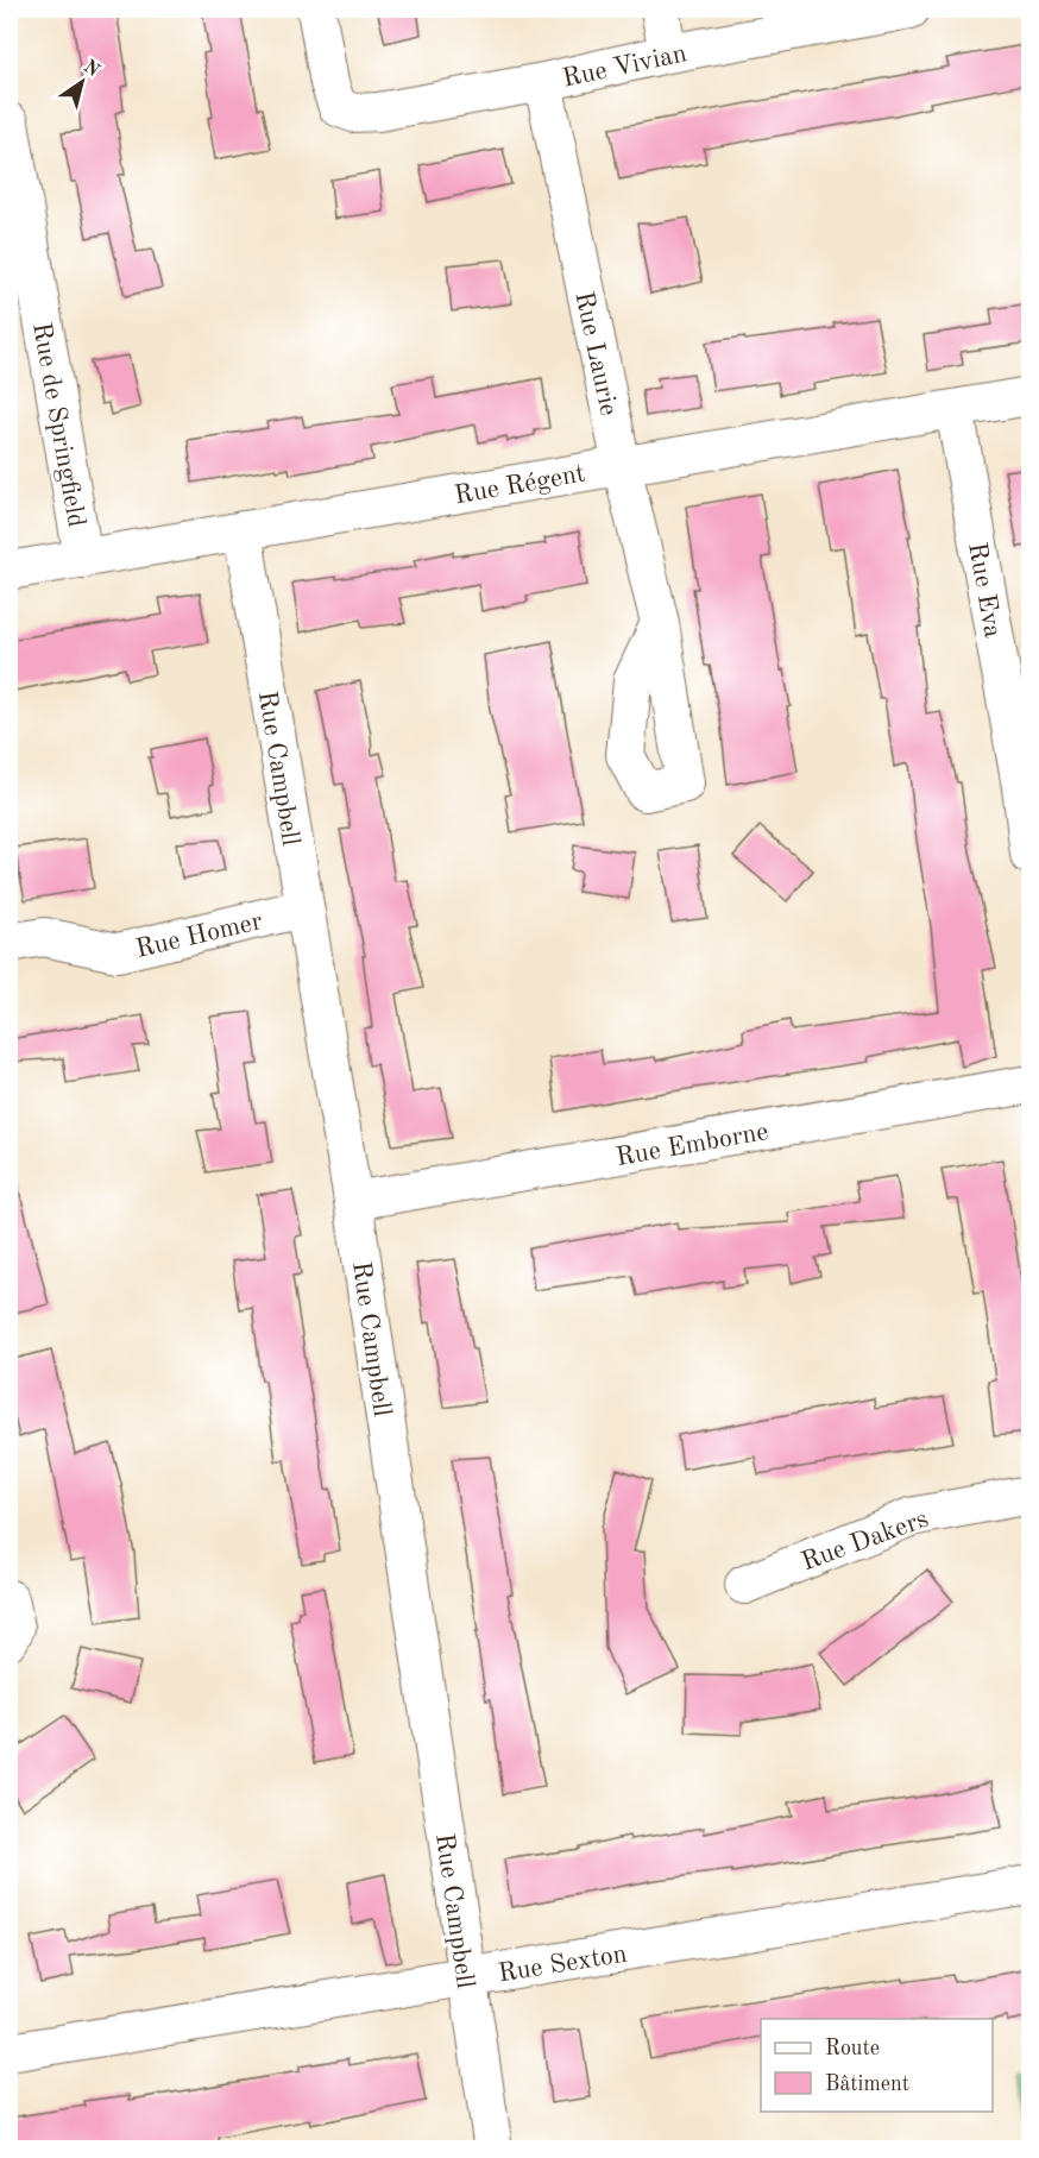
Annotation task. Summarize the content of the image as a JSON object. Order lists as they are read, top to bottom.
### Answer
{
  "streets": {
    "street": [
      "Rue Vivian",
      "Rue Laurie",
      "Rue de Springfield",
      "Rue Régent",
      "Rue Eva",
      "Rue Campbell",
      "Rue Homer",
      "Rue Emborne",
      "Rue Dakers",
      "Rue Sexton"
    ]
  },
  "crossings": [
    ["Rue Vivian", "Rue Laurie"],
    ["Rue Laurie", "Rue Régent"],
    ["Rue de Springfield", "Rue Régent"],
    ["Rue Régent", "Rue Eva"],
    ["Rue Régent", "Rue Campbell"],
    ["Rue Campbell", "Rue Homer"],
    ["Rue Campbell", "Rue Emborne"],
    ["Rue Campbell", "Rue Sexton"]
  ],
  "legend": ["Route", "Bâtiment"],
  "north": "top right"
}
